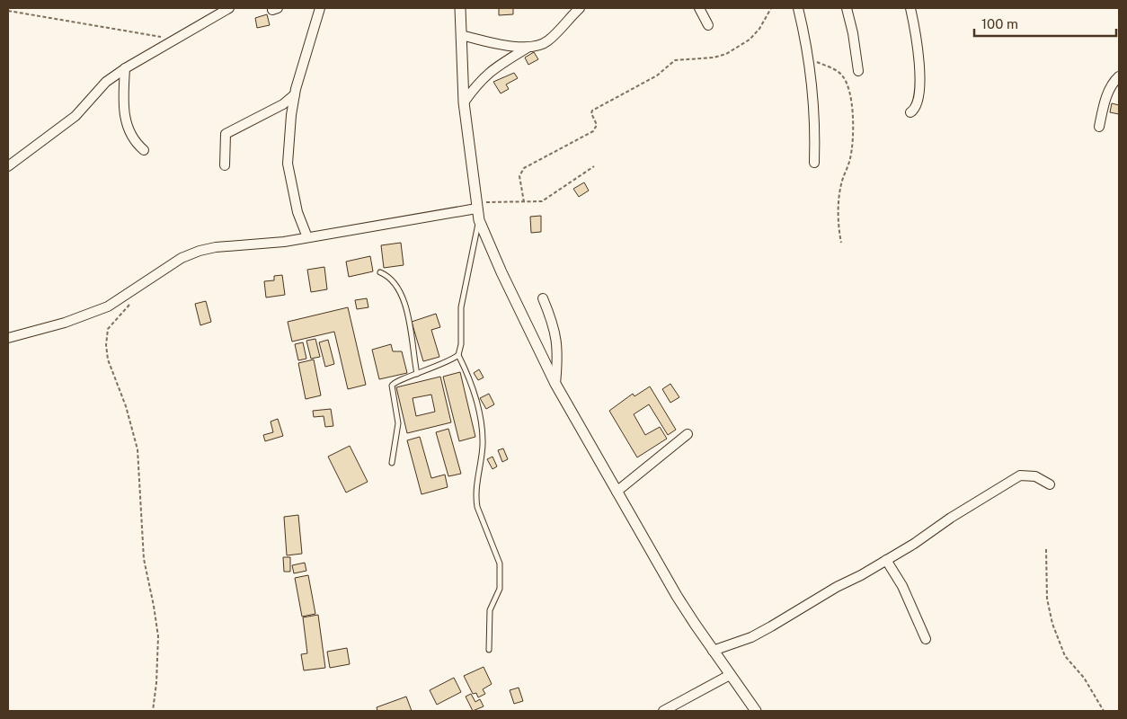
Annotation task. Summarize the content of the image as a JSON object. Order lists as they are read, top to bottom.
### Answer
{
  "scale_bar": "100 m"
}
